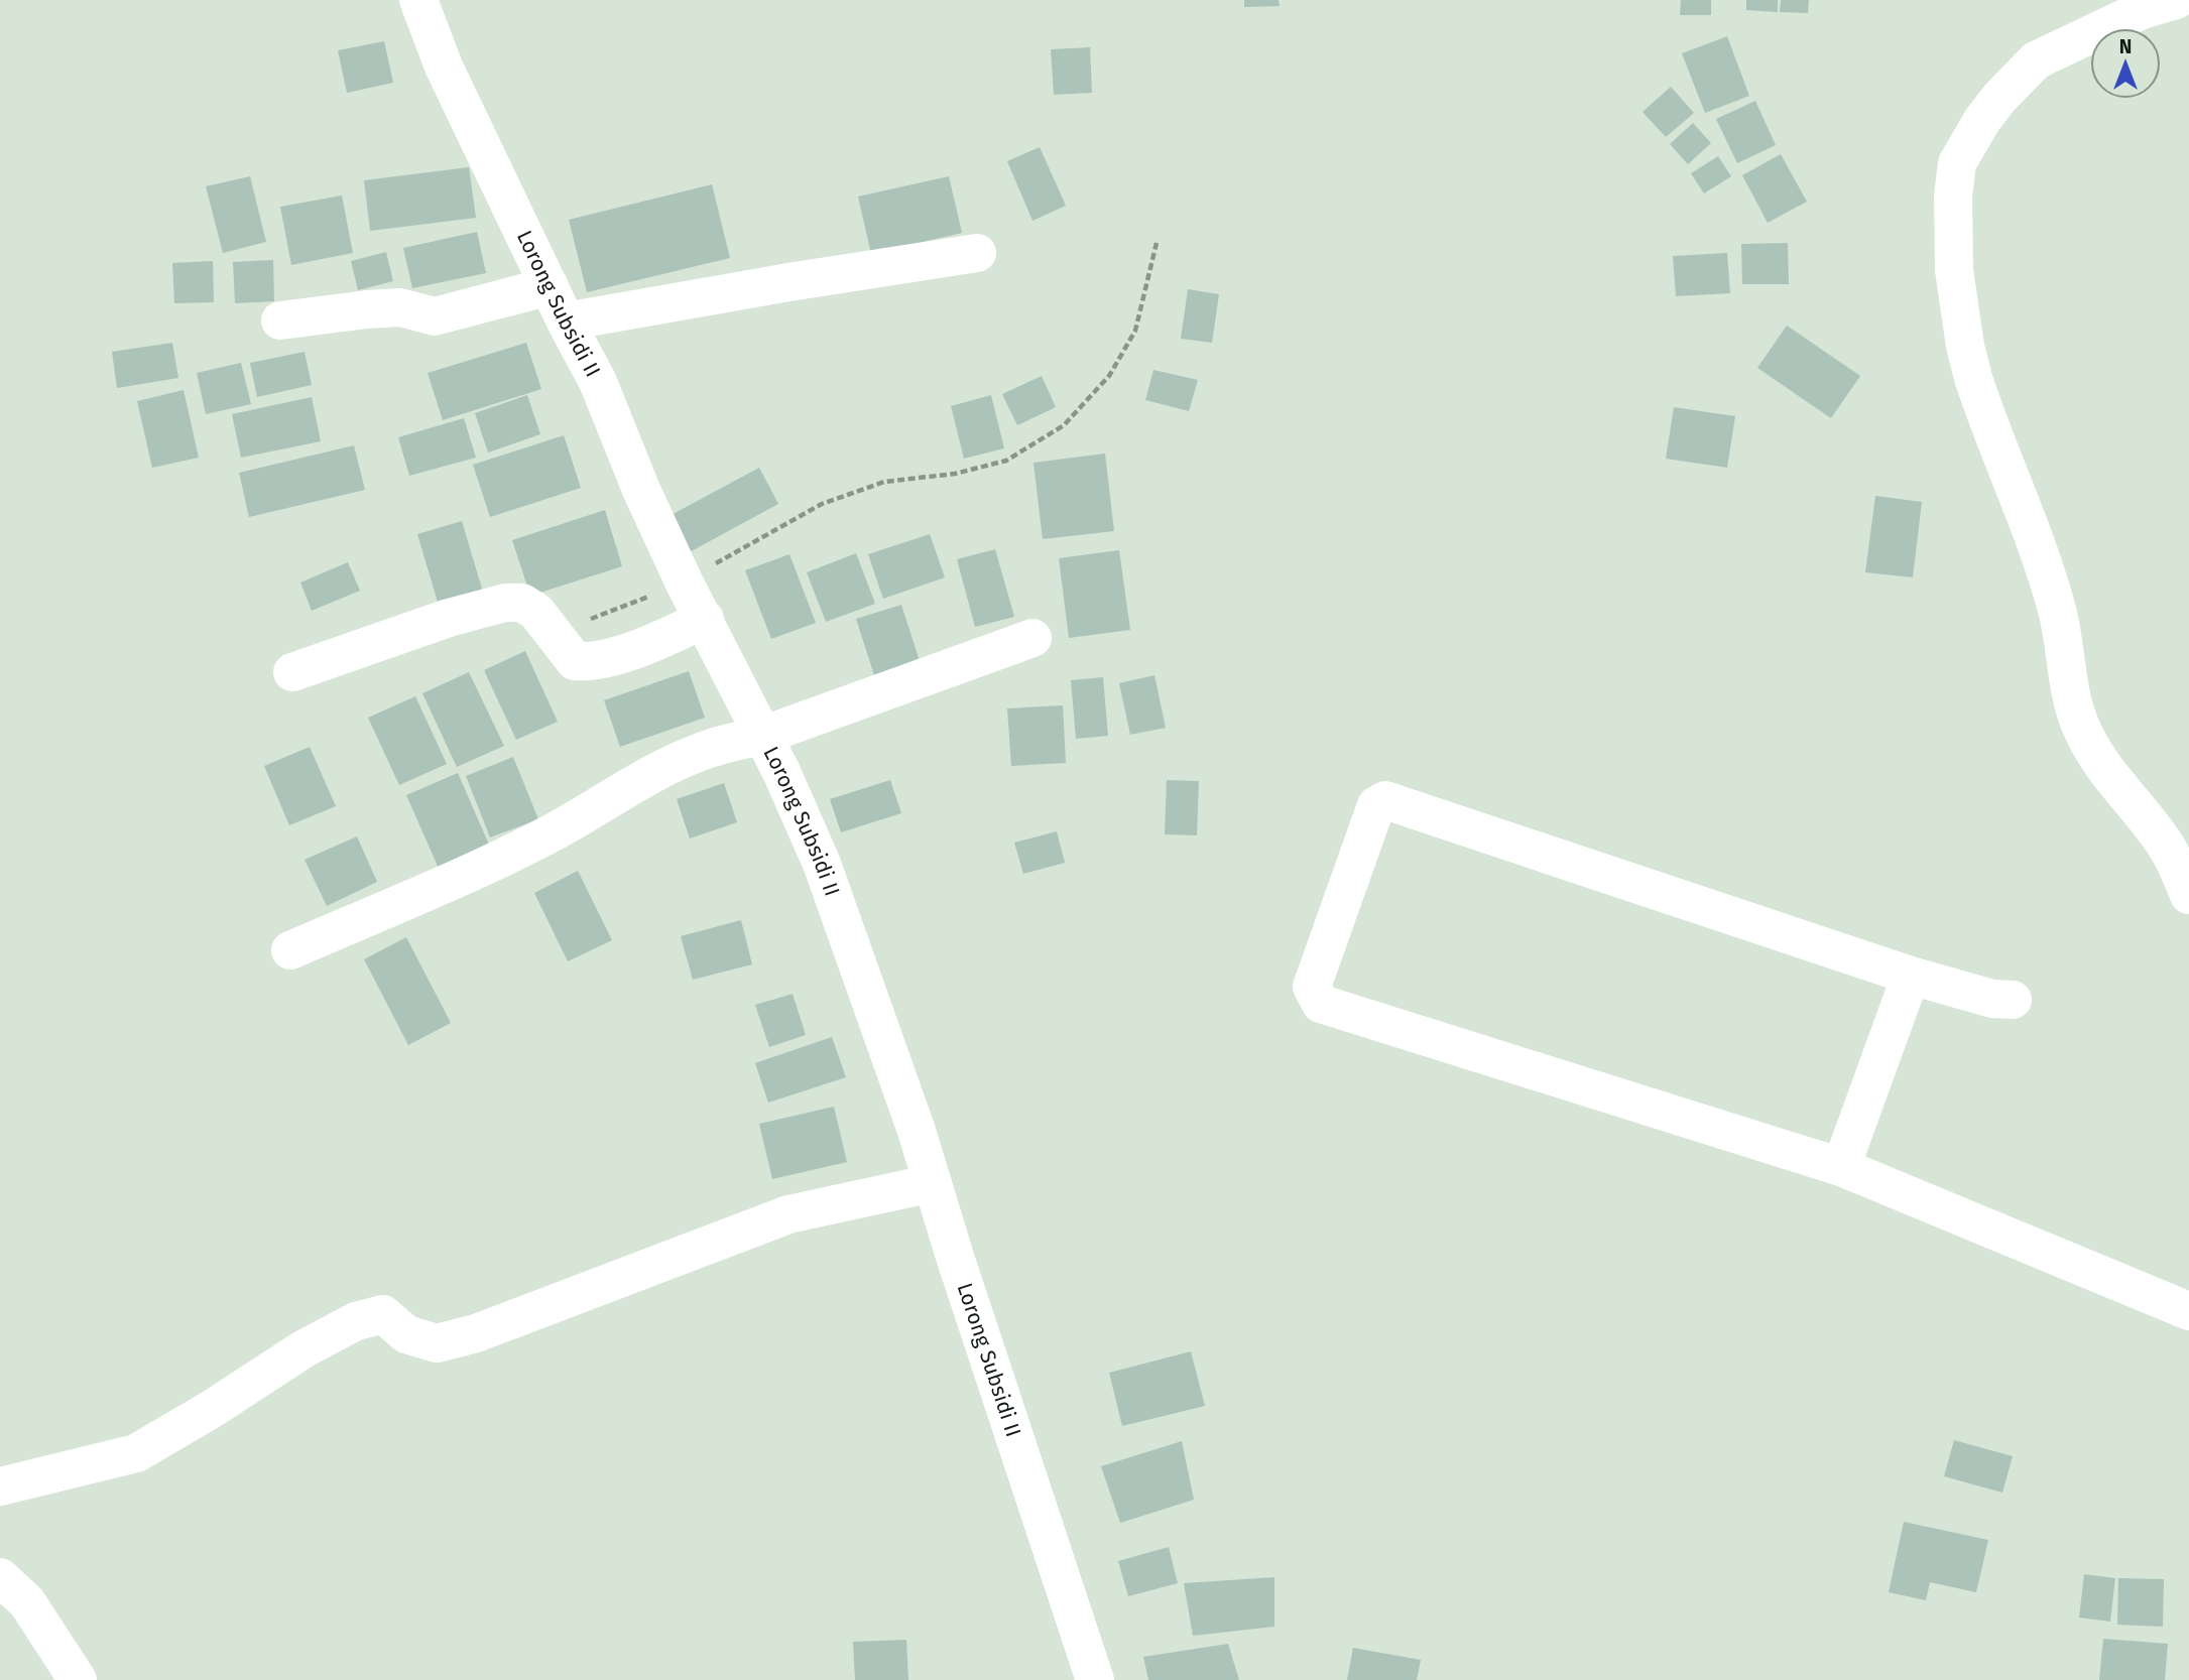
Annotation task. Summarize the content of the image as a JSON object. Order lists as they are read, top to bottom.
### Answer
{
  "streets": {
    "street": ["Lorong Subsidi II"]
  },
  "north": "top"
}
